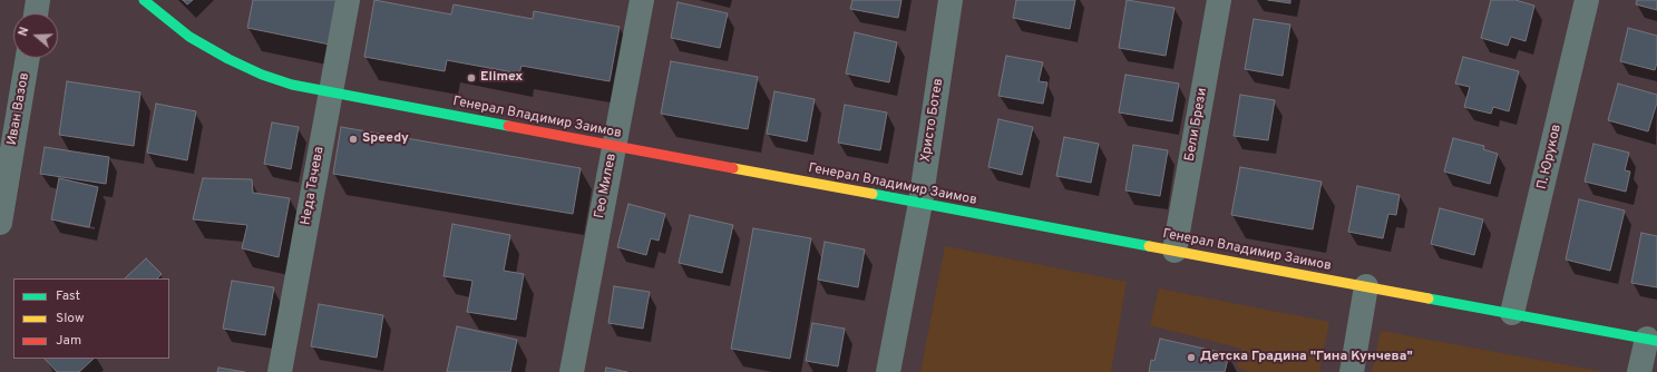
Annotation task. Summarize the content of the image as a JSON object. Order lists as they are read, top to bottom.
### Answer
{
  "streets": {
    "street": [
      "Иван Вазов",
      "Генерал Владимир Заимов",
      "Христо Ботев",
      "Бели Брези",
      "П. Юруков",
      "Неда Тачева",
      "Гео Милев"
    ]
  },
  "crossings": [
    ["Генерал Владимир Заимов", "Христо Ботев"],
    ["Генерал Владимир Заимов", "Бели Брези"],
    ["Генерал Владимир Заимов", "П. Юруков"],
    ["Генерал Владимир Заимов", "Неда Тачева"],
    ["Генерал Владимир Заимов", "Гео Милев"]
  ],
  "places": ["Elimex", "Speedy", "Детска Градина \"Гина Кунчева\""],
  "legend": ["Fast", "Slow", "Jam"],
  "north": "left"
}
